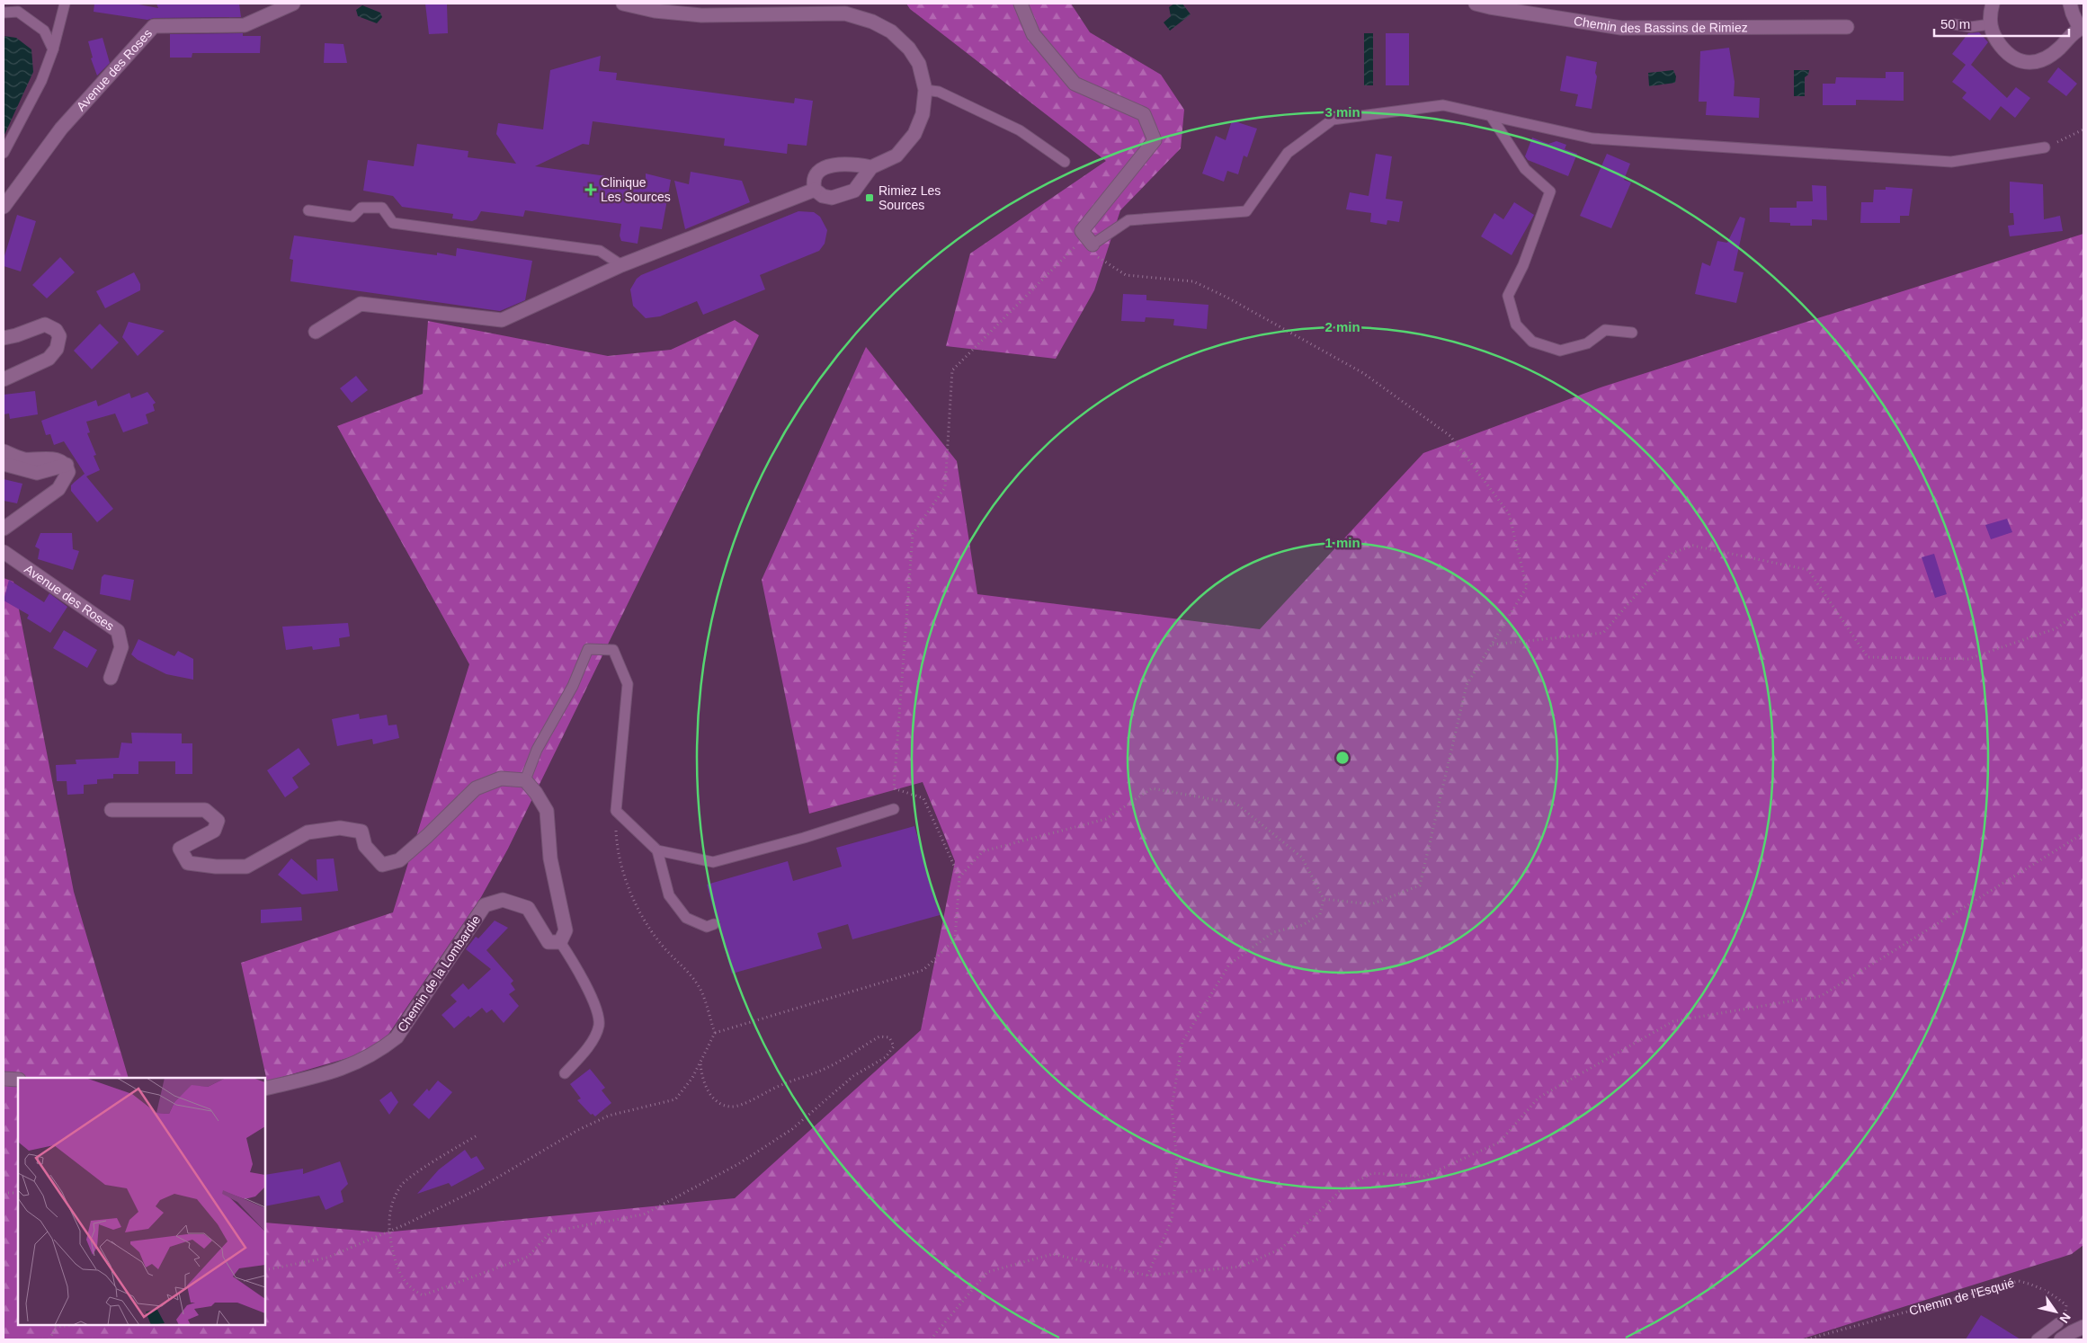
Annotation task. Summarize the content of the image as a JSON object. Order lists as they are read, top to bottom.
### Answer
{
  "streets": {
    "street": ["Chemin des Bassins de Rimiez", "Avenue des Roses", "Chemin de la Lombardie"],
    "path": ["Chemin de l'Esquié"]
  },
  "places": {
    "health": ["Clinique Les Sources"],
    "transit": ["Rimiez Les Sources"]
  },
  "scale_bar": "50 m",
  "north": "bottom right",
  "rings": ["3 min", "2 min", "1 min"]
}
